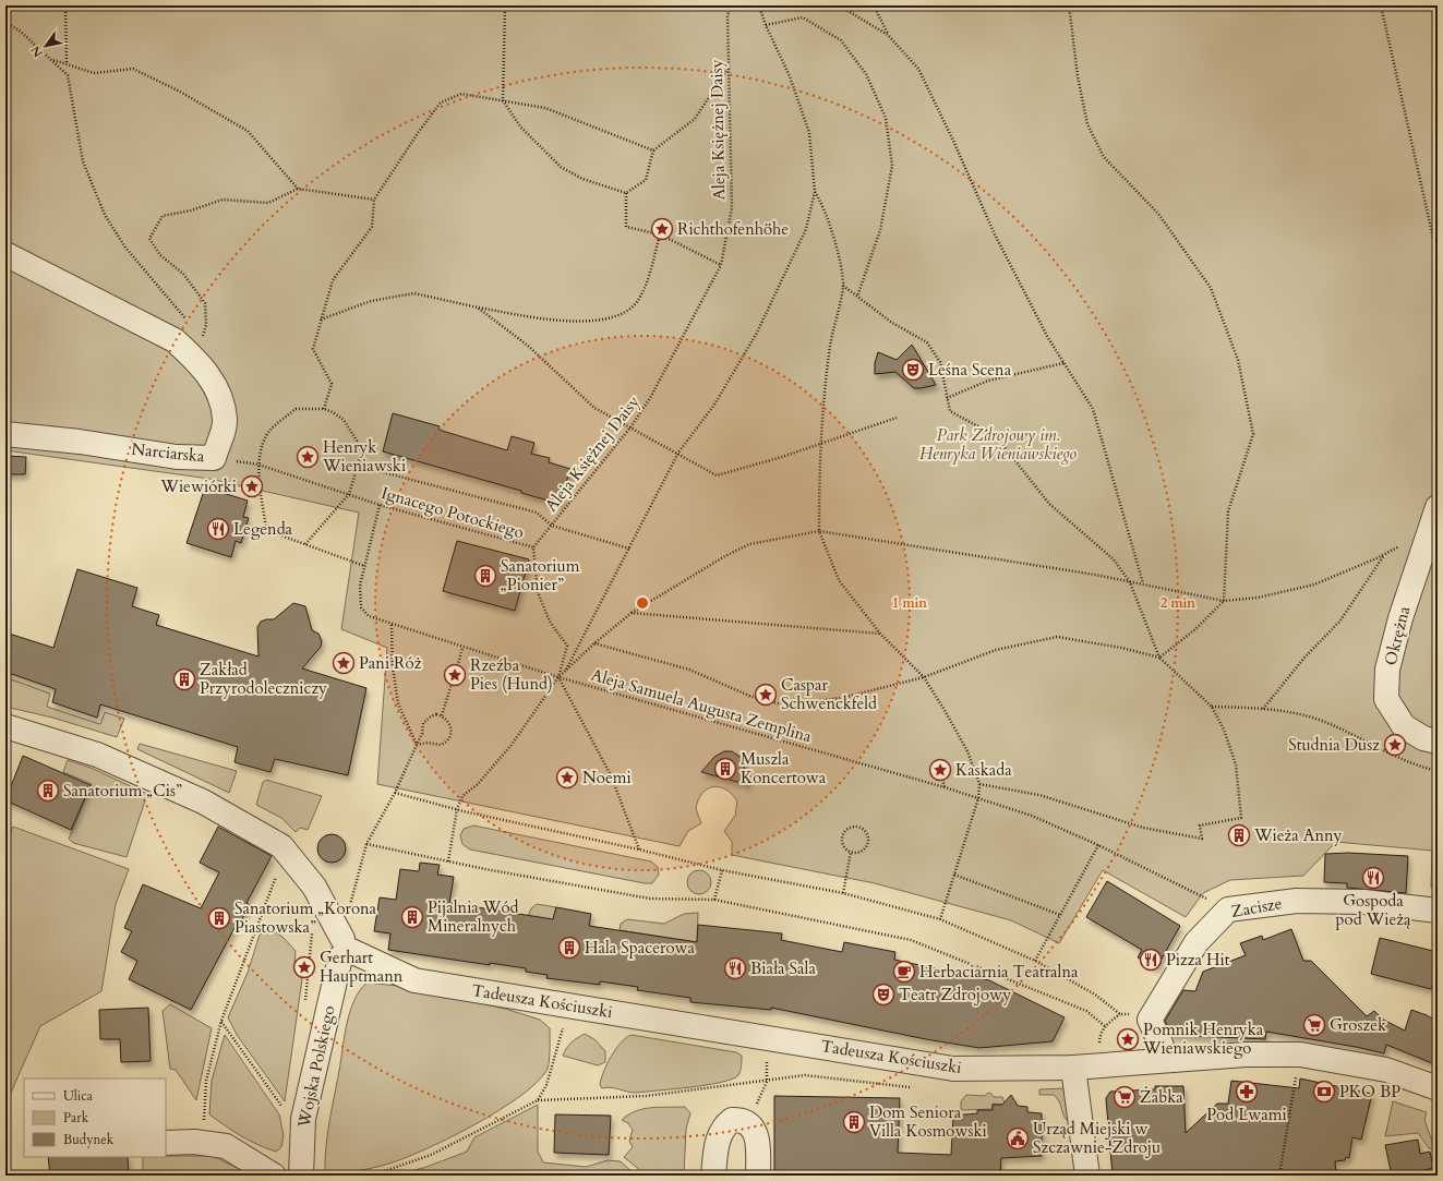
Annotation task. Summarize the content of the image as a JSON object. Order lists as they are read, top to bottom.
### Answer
{
  "streets": {
    "street": [
      "Narciarska",
      "Okrężna",
      "Zacisze",
      "Tadeusza Kościuszki",
      "Wojska Polskiego"
    ],
    "path": ["Aleja Księżnej Daisy", "Ignacego Potockiego", "Aleja Samuela Augusta Zemplina"]
  },
  "crossings": [
    ["Aleja Księżnej Daisy", "Ignacego Potockiego"],
    ["Narciarska", "Ignacego Potockiego"],
    ["Aleja Samuela Augusta Zemplina", "Zacisze"],
    ["Zacisze", "Tadeusza Kościuszki"],
    ["Tadeusza Kościuszki", "Wojska Polskiego"]
  ],
  "parks": ["Park Zdrojowy im. Henryka Wieniawskiego"],
  "places": {
    "place": [
      "Richthofenhöhe",
      "Henryk Wieniawski",
      "Wiewiórki",
      "Pani Róż",
      "Rzeźba Pies (Hund)",
      "Caspar Schwenckfeld",
      "Studnia Dusz",
      "Kaskada",
      "Noemi",
      "Gerhart Hauptmann",
      "Pomnik Henryka Wieniawskiego"
    ],
    "theatre": ["Leśna Scena", "Teatr Zdrojowy"],
    "restaurant": [
      "Legenda",
      "Gospoda pod Wieżą",
      "Pizza Hit",
      "Biała Sala"
    ],
    "building": [
      "Sanatorium „Pionier”",
      "Zakład Przyrodoleczniczy",
      "Muszla Koncertowa",
      "Sanatorium „Cis”",
      "Wieża Anny",
      "Pijalnia Wód Mineralnych",
      "Sanatorium „Korona Piastowska”",
      "Hala Spacerowa",
      "Dom Seniora Villa Kosmowski"
    ],
    "cafe": ["Herbaciarnia Teatralna"],
    "supermarket": ["Groszek", "Żabka"],
    "pharmacy": ["Pod Lwami"],
    "bank": ["PKO BP"],
    "public building": ["Urząd Miejski w Szczawnie-Zdroju"]
  },
  "legend": ["Ulica", "Park", "Budynek"],
  "north": "bottom left",
  "rings": ["1 min", "2 min"]
}
